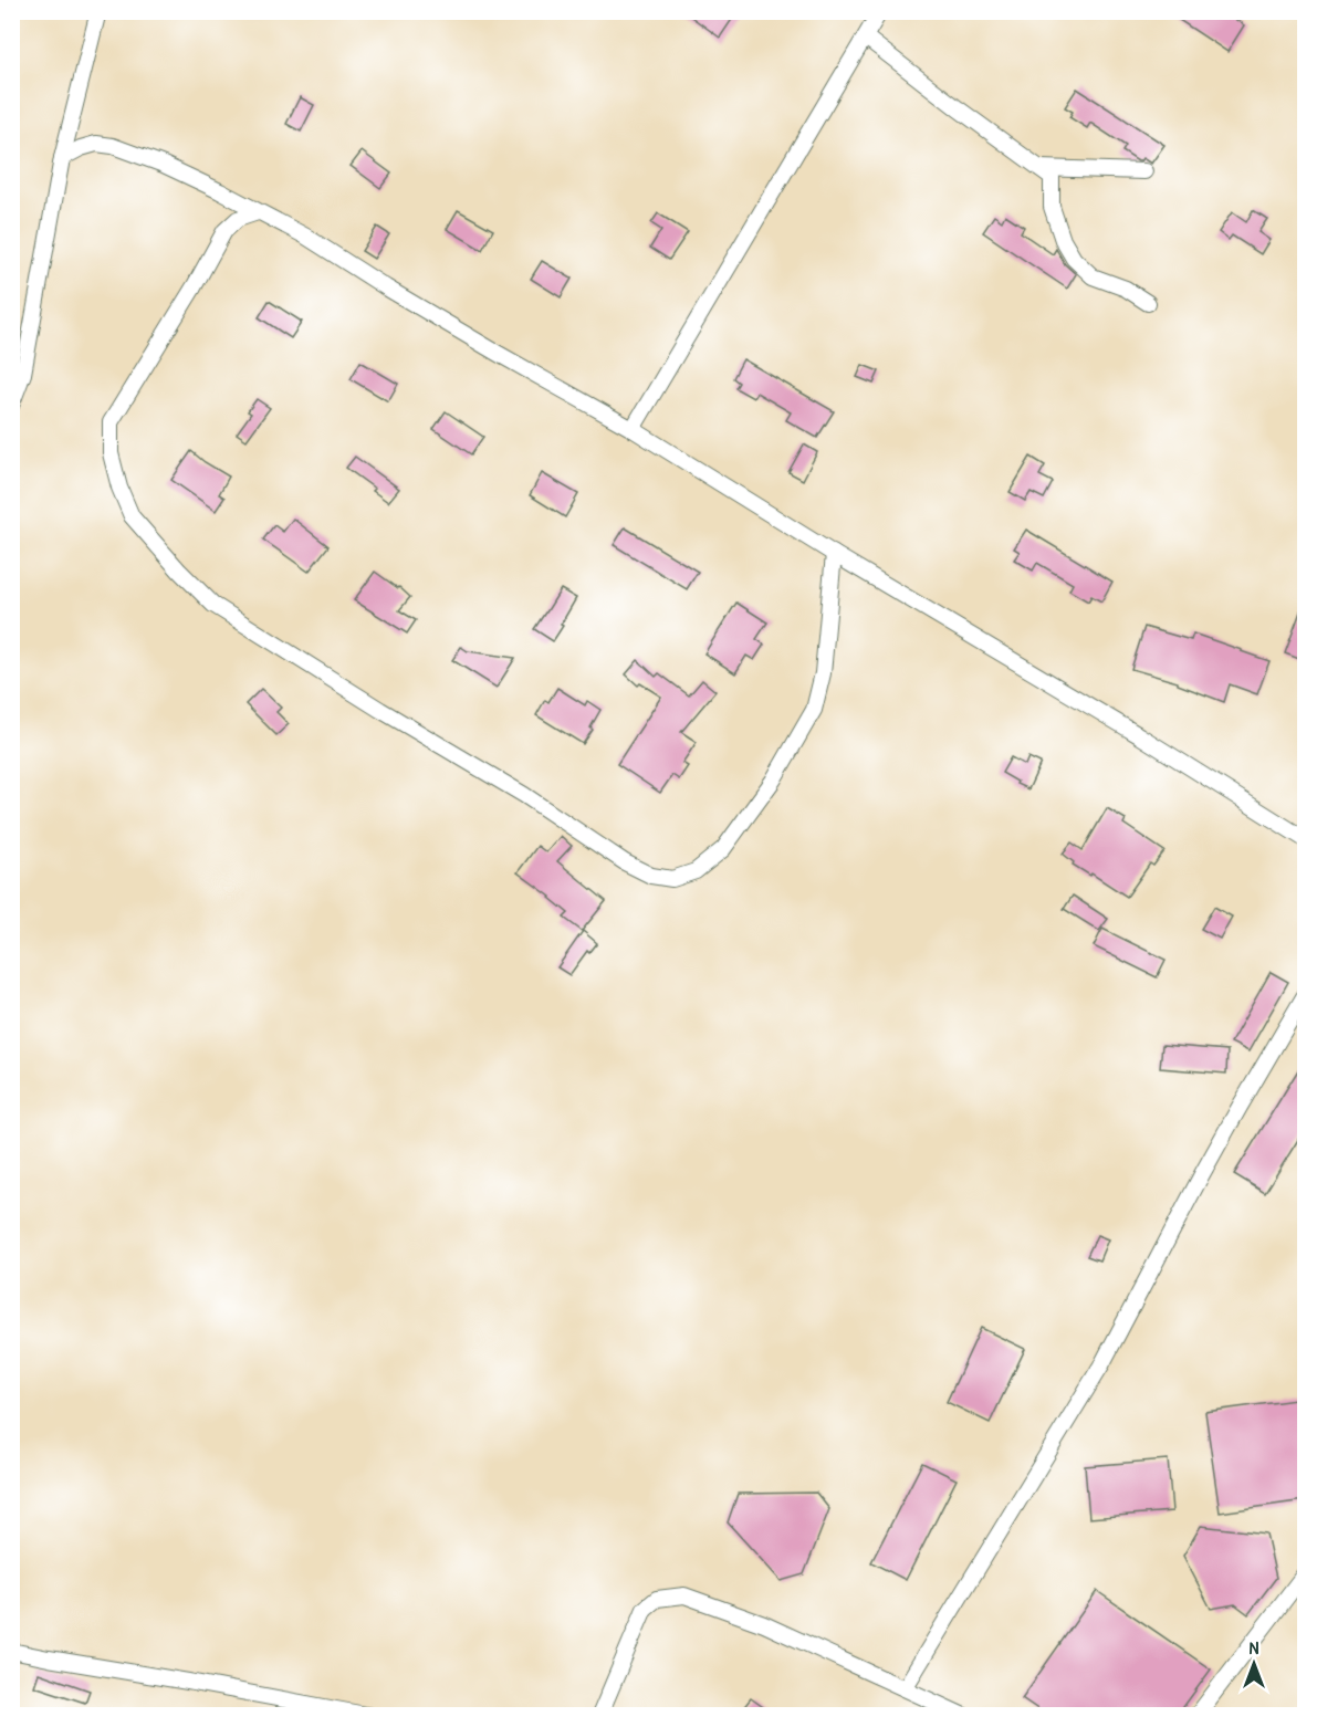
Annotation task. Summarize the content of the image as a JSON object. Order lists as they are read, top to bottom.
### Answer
{
  "north": "top"
}
